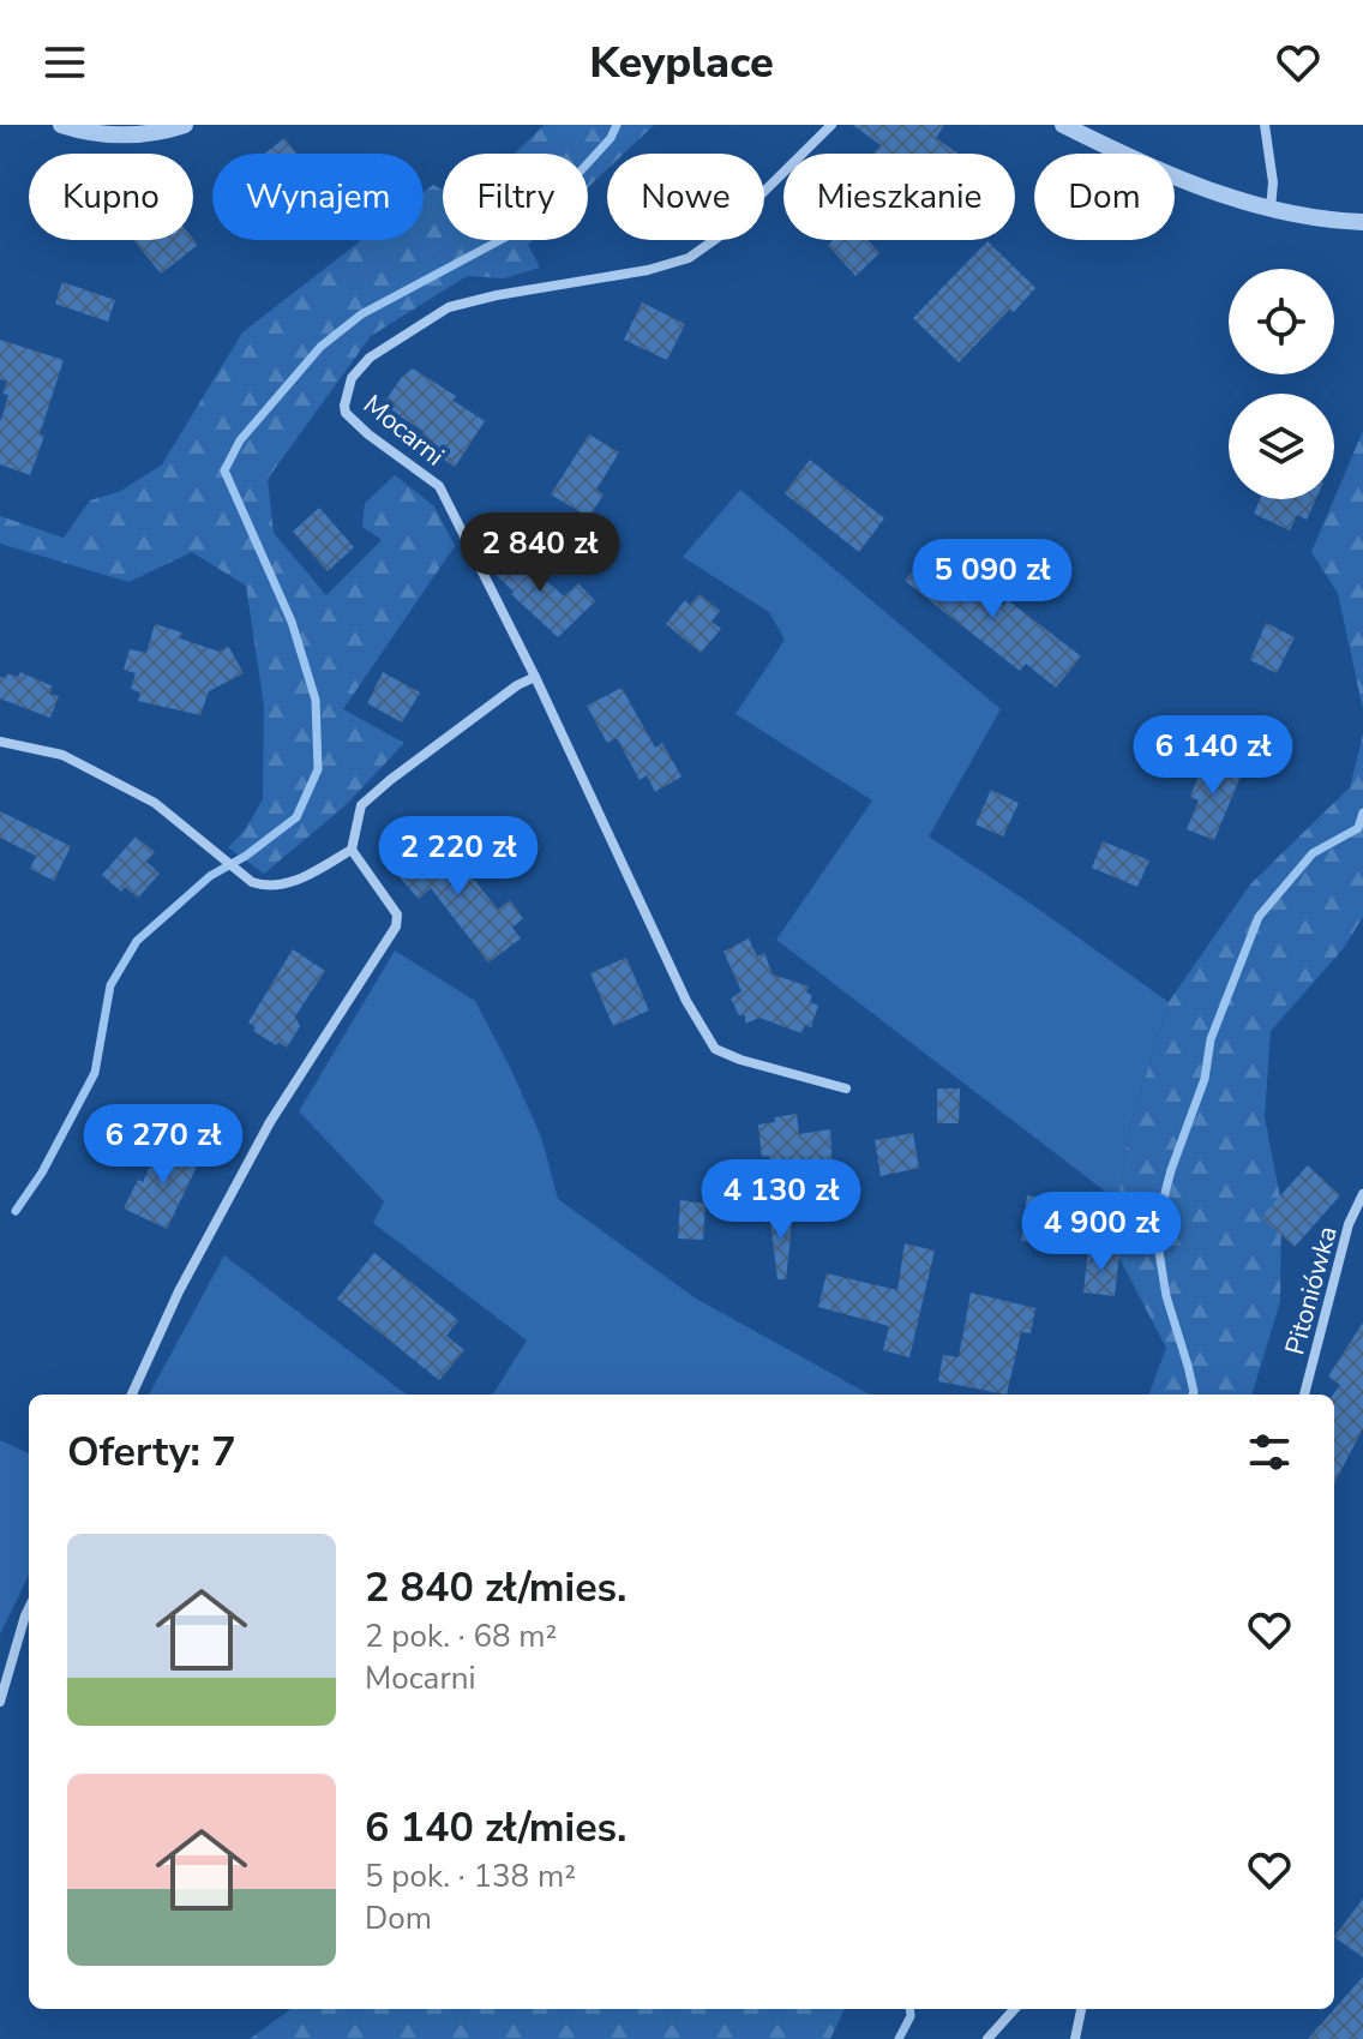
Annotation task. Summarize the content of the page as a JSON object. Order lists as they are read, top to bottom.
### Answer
{
  "streets": {
    "street": ["Mocarni", "Pitoniówka"]
  },
  "page": {
    "header": "Keyplace",
    "chip": [
      "Kupno",
      "Wynajem",
      "Filtry",
      "Nowe",
      "Mieszkanie",
      "Dom"
    ],
    "price": [
      "2 840 zł",
      "5 090 zł",
      "6 140 zł",
      "2 220 zł",
      "6 270 zł",
      "4 130 zł",
      "4 900 zł"
    ],
    "heading": "Oferty: 7",
    "list": [
      {
        "name": "2 840 zł/mies.",
        "note": "2 pok. · 68 m² · Mocarni"
      },
      {
        "name": "6 140 zł/mies.",
        "note": "5 pok. · 138 m² · Dom"
      }
    ]
  }
}
